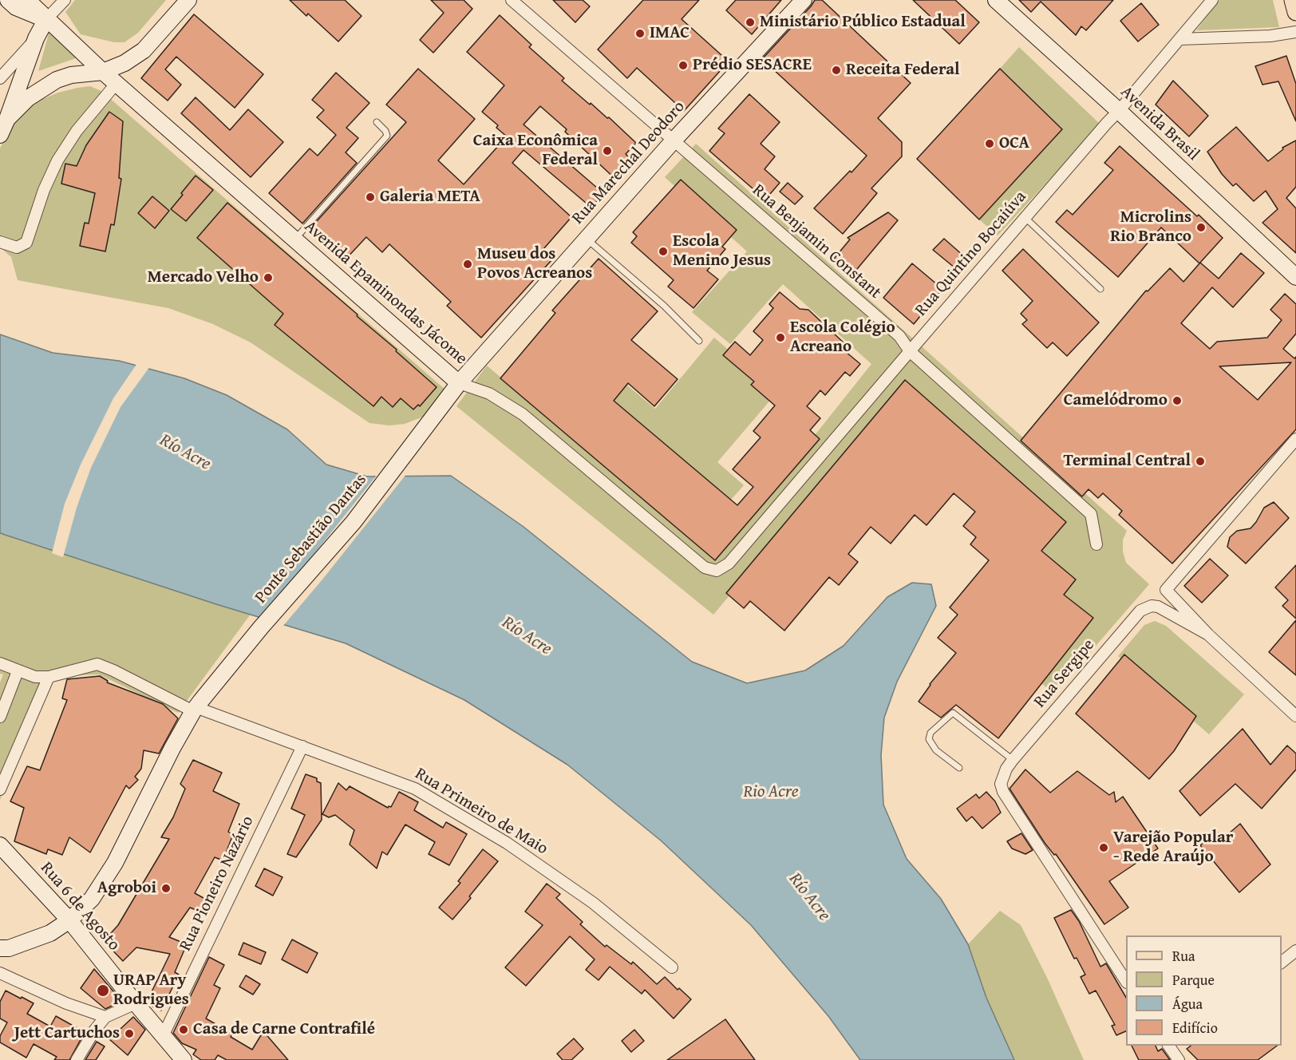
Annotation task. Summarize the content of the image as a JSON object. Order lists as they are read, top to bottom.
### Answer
{
  "streets": {
    "main road": [
      "Avenida Brasil",
      "Rua Marechal Deodoro",
      "Avenida Epaminondas Jácome",
      "Ponte Sebastião Dantas",
      "Rua 6 de Agosto"
    ],
    "street": [
      "Rua Benjamin Constant",
      "Rua Quintino Bocaiúva",
      "Rua Sergipe",
      "Rua Primeiro de Maio",
      "Rua Pioneiro Nazário"
    ]
  },
  "crossings": [
    ["Avenida Brasil", "Rua Quintino Bocaiúva"],
    ["Rua Marechal Deodoro", "Rua Benjamin Constant"],
    ["Rua Marechal Deodoro", "Avenida Epaminondas Jácome"],
    ["Rua Marechal Deodoro", "Ponte Sebastião Dantas"],
    ["Rua Benjamin Constant", "Rua Quintino Bocaiúva"],
    ["Rua Quintino Bocaiúva", "Avenida Epaminondas Jácome"],
    ["Ponte Sebastião Dantas", "Rua Primeiro de Maio"],
    ["Ponte Sebastião Dantas", "Rua 6 de Agosto"],
    ["Rua Primeiro de Maio", "Rua Pioneiro Nazário"],
    ["Rua Pioneiro Nazário", "Rua 6 de Agosto"]
  ],
  "water": ["Río Acre", "Rio Acre"],
  "places": [
    "Ministário Público Estadual",
    "IMAC",
    "Prédio SESACRE",
    "Receita Federal",
    "OCA",
    "Caixa Econômica Federal",
    "Galeria META",
    "Microlins Rio Branco",
    "Escola Menino Jesus",
    "Museu dos Povos Acreanos",
    "Mercado Velho",
    "Escola Colégio Acreano",
    "Camelódromo",
    "Terminal Central",
    "Varejão Popular - Rede Araújo",
    "Agroboi",
    "URAP Ary Rodrigues",
    "Casa de Carne Contrafilé",
    "Jett Cartuchos"
  ],
  "legend": [
    "Rua",
    "Parque",
    "Água",
    "Edifício"
  ]
}
